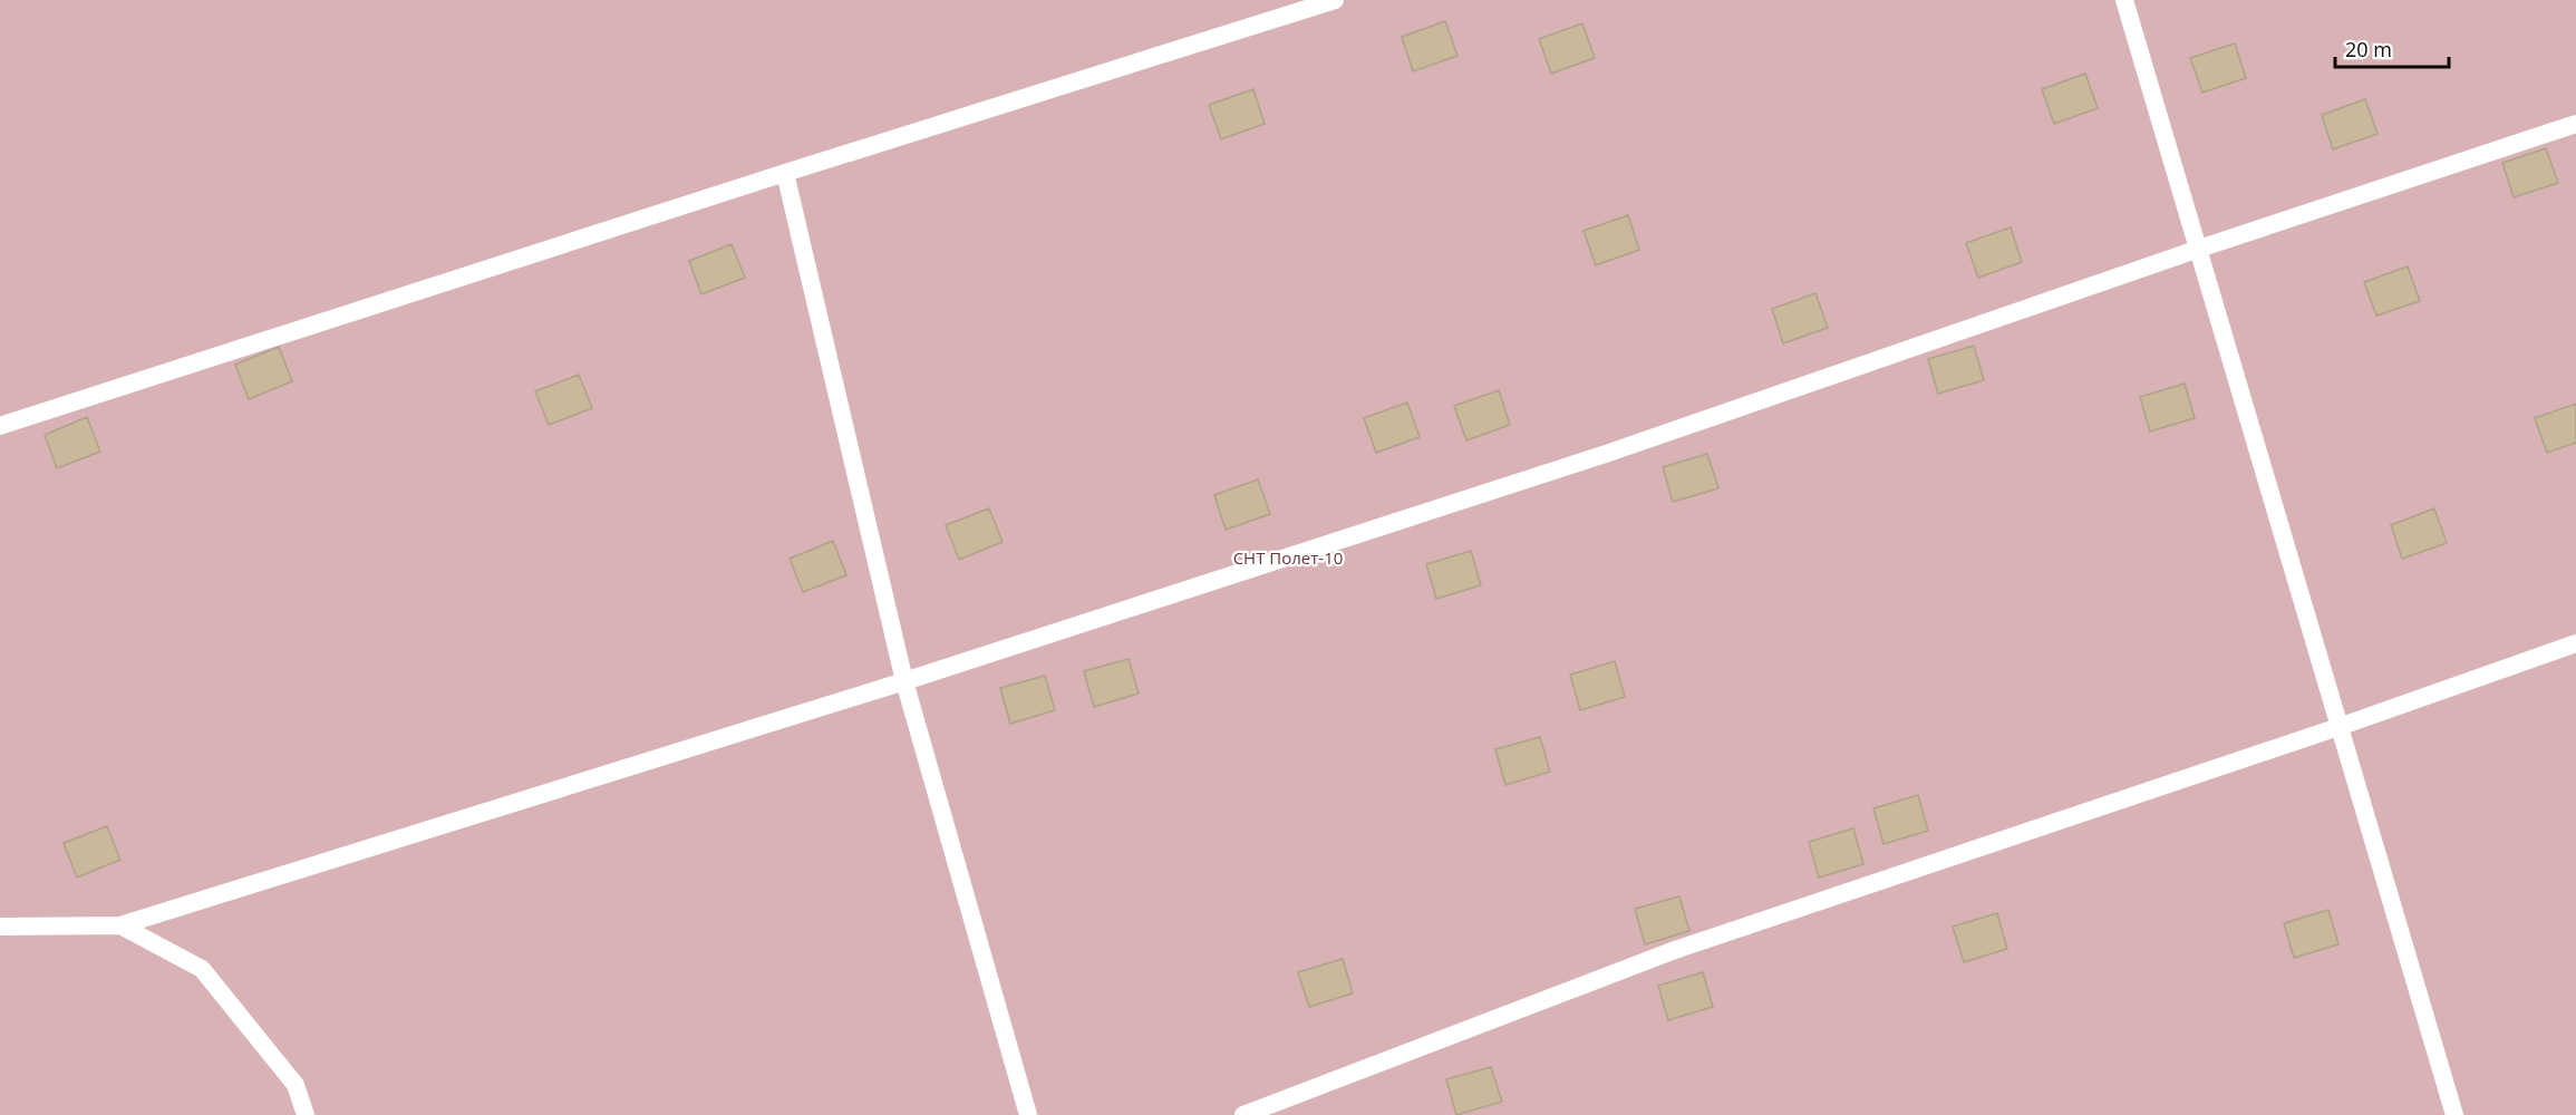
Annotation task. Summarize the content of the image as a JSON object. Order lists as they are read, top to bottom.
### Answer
{
  "parks": ["СНТ Полет-10"],
  "scale_bar": "20 m"
}
